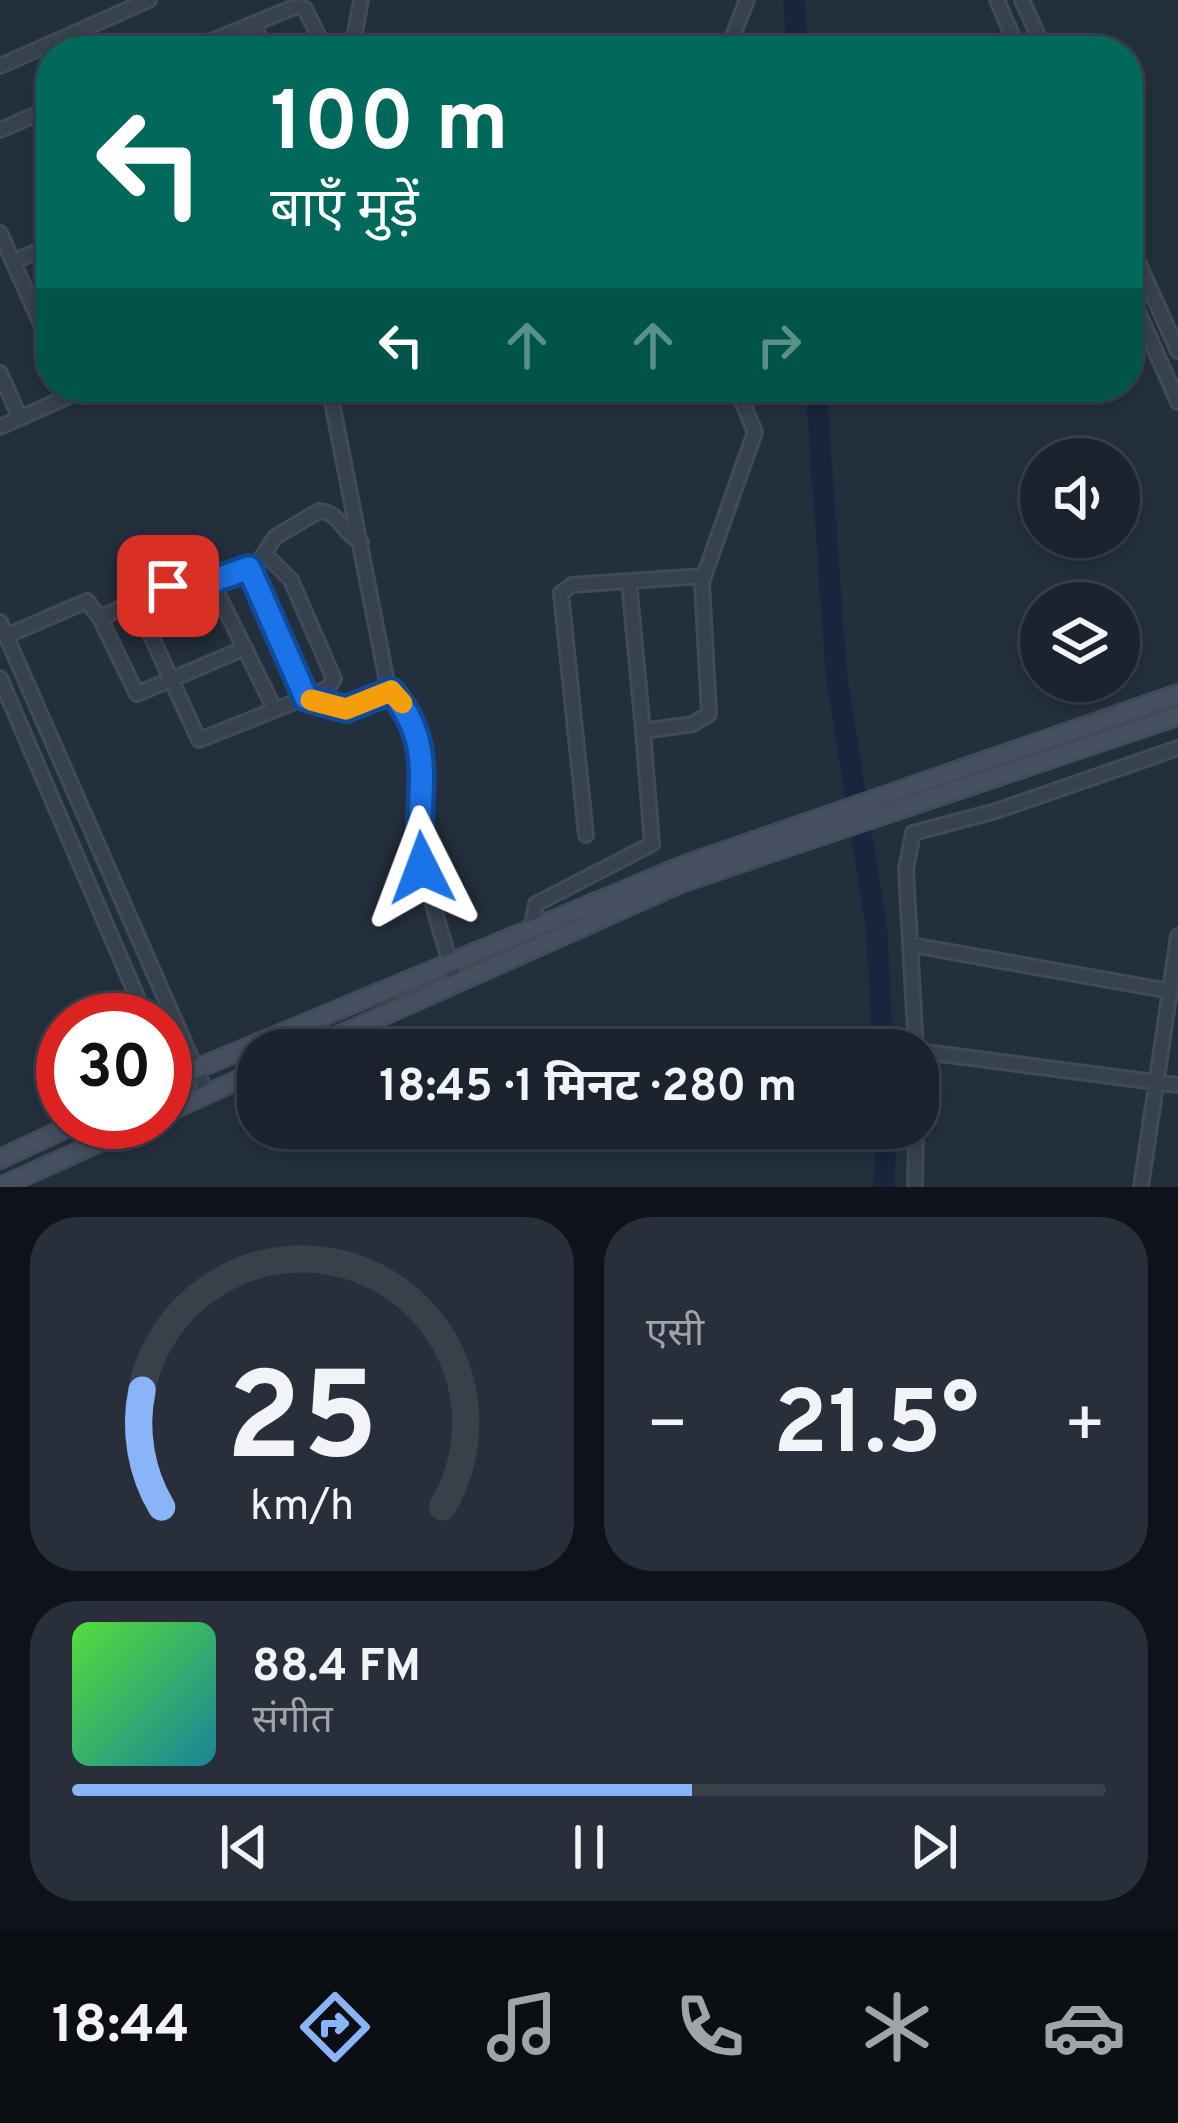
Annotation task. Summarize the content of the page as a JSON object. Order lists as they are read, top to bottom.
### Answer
{
  "page": {
    "turn": ["100 m", "बाएँ मुड़ें"],
    "limit": "30",
    "trip": "18:45 · 1 मिनट · 280 m",
    "tile": "एसी",
    "heat": ["−", "21.5°", "+"],
    "song": ["88.4 FM", "संगीत"],
    "tabs": "18:44",
    "gauge": ["25", "km/h"]
  }
}
